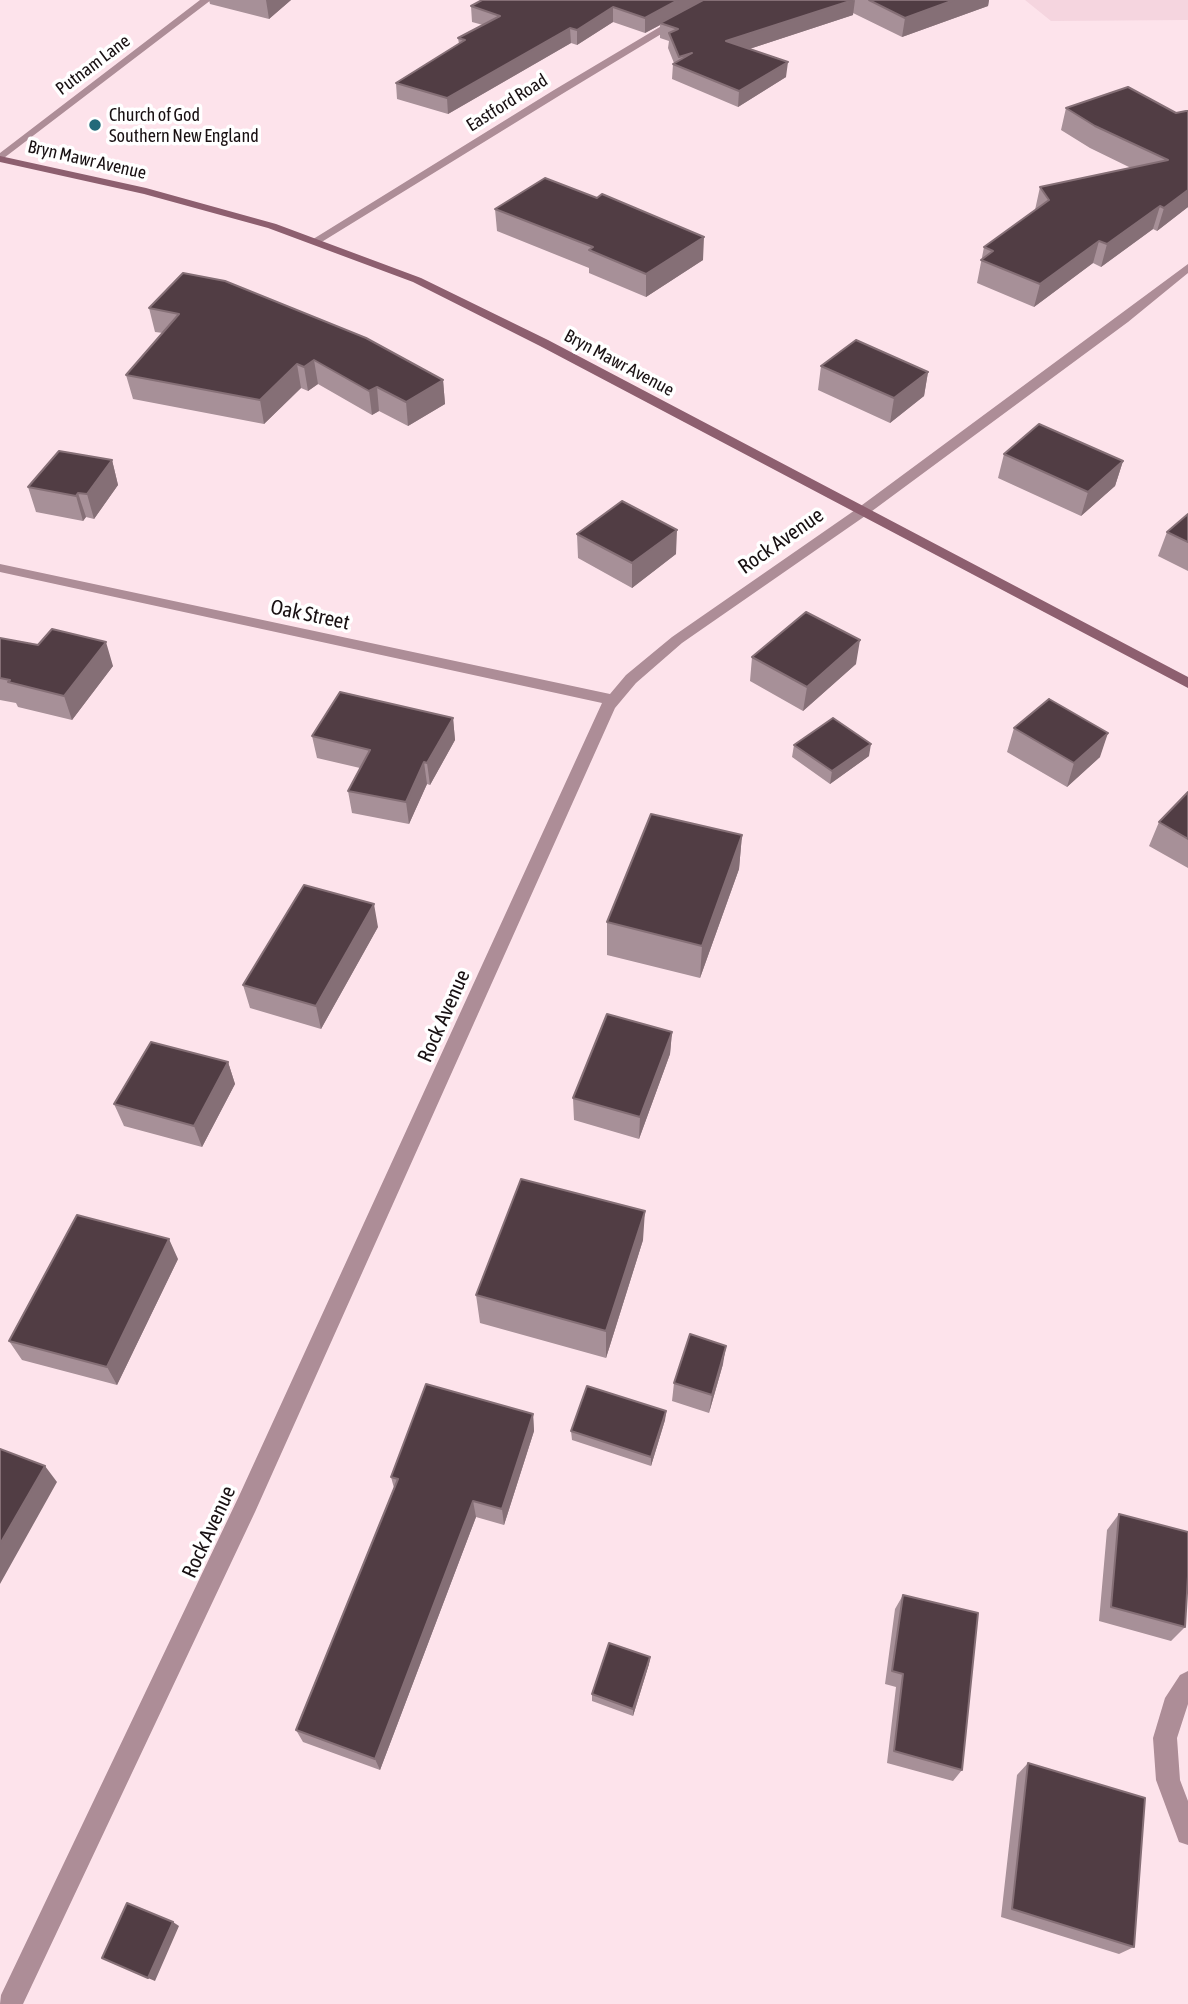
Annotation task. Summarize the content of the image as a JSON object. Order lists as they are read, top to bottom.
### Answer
{
  "streets": {
    "street": [
      "Putnam Lane",
      "Eastford Road",
      "Bryn Mawr Avenue",
      "Rock Avenue",
      "Oak Street"
    ]
  },
  "crossings": [
    ["Putnam Lane", "Bryn Mawr Avenue"],
    ["Eastford Road", "Bryn Mawr Avenue"],
    ["Bryn Mawr Avenue", "Rock Avenue"],
    ["Rock Avenue", "Oak Street"]
  ],
  "places": ["Church of God Southern New England"]
}
